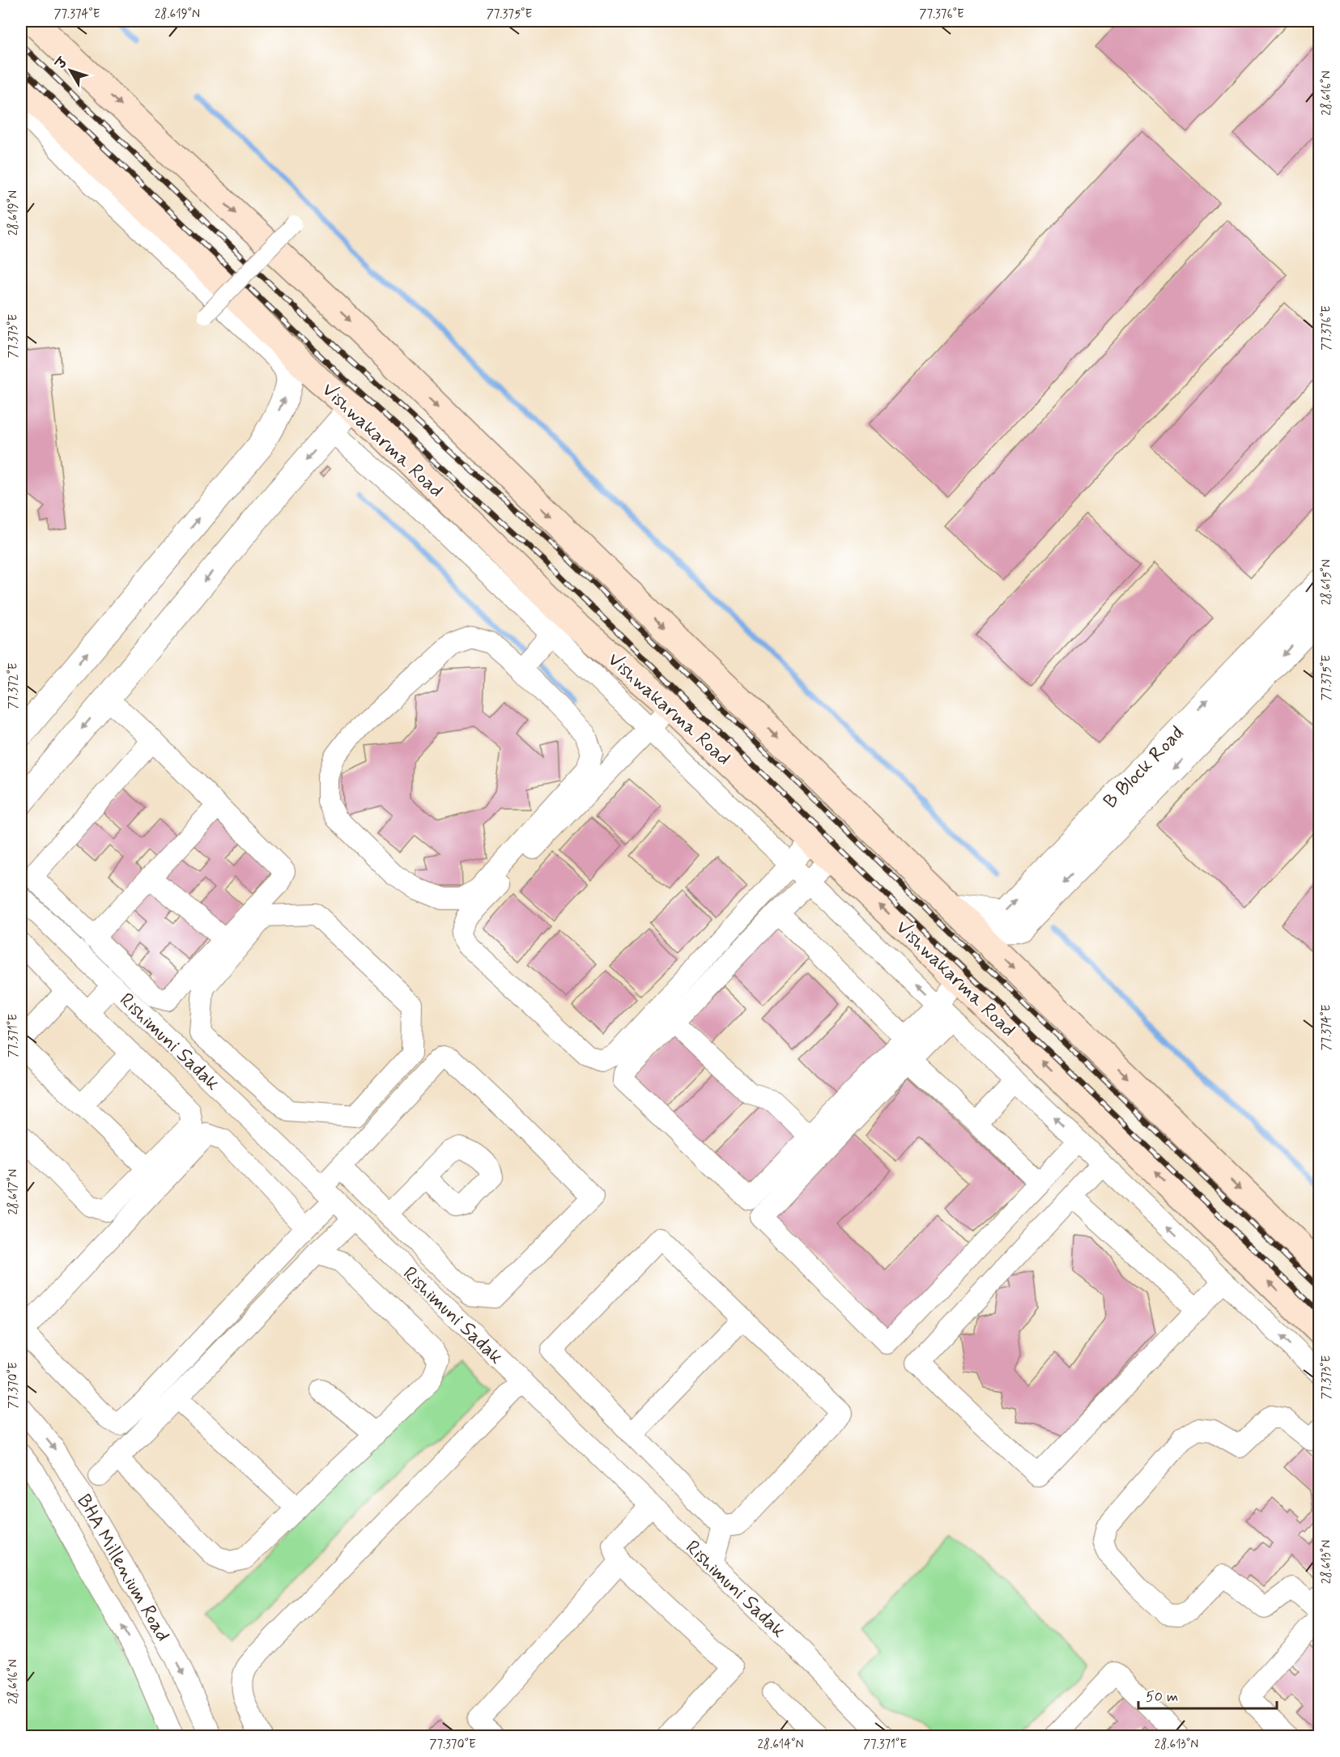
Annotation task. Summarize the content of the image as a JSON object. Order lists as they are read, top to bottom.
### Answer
{
  "streets": {
    "main road": ["Vishwakarma Road"],
    "street": ["B Block Road", "Rishimuni Sadak", "BHA Millenium Road"]
  },
  "scale_bar": "50 m",
  "north": "top left",
  "coordinates": [
    "77.374°E",
    "28.619°N",
    "77.375°E",
    "77.376°E",
    "28.616°N",
    "77.373°E",
    "28.615°N",
    "77.372°E",
    "77.371°E",
    "28.617°N",
    "77.370°E",
    "28.613°N",
    "28.614°N"
  ]
}
